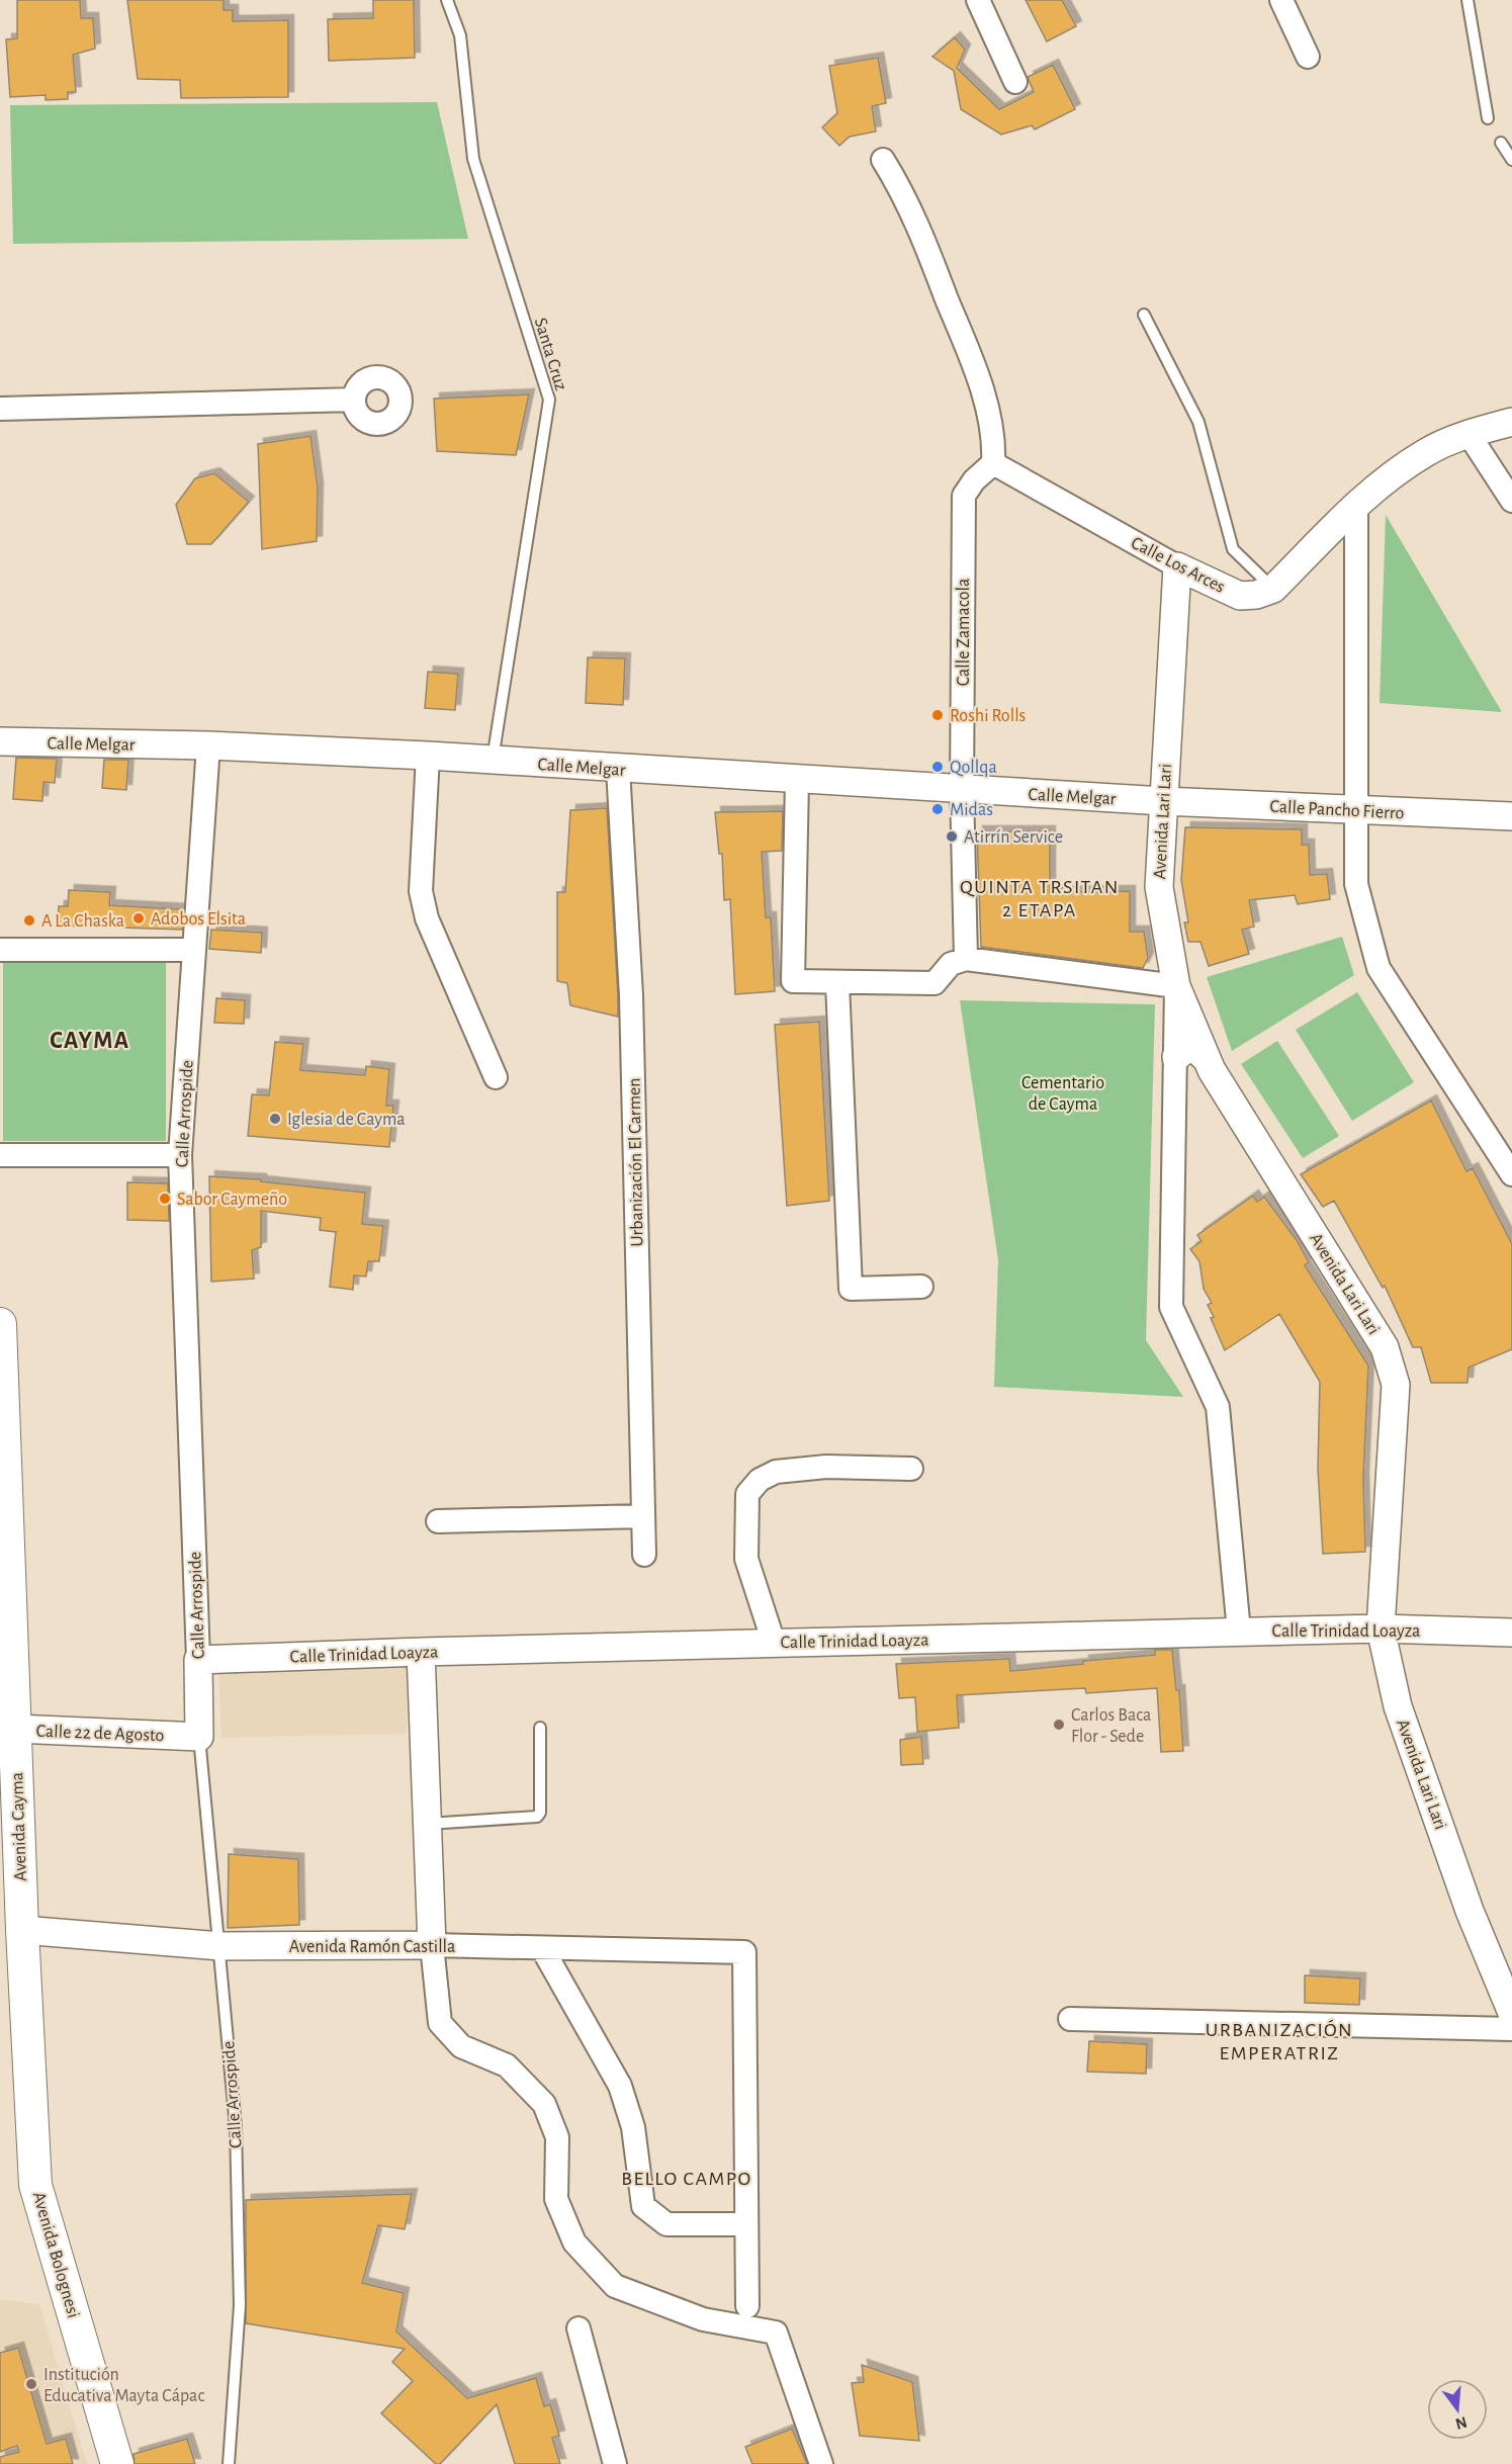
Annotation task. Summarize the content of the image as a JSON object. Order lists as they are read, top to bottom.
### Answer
{
  "streets": {
    "main road": ["Avenida Cayma", "Avenida Bolognesi"],
    "street": [
      "Calle Los Arces",
      "Calle Zamacola",
      "Calle Melgar",
      "Calle Pancho Fierro",
      "Avenida Lari Lari",
      "Calle Arrospide",
      "Urbanización El Carmen",
      "Calle Trinidad Loayza",
      "Calle 22 de Agosto",
      "Avenida Ramón Castilla"
    ],
    "lane": ["Santa Cruz"]
  },
  "crossings": [
    ["Santa Cruz", "Calle Melgar"],
    ["Calle Los Arces", "Calle Zamacola"],
    ["Calle Los Arces", "Avenida Lari Lari"],
    ["Calle Zamacola", "Calle Melgar"],
    ["Calle Melgar", "Calle Pancho Fierro"],
    ["Calle Melgar", "Avenida Lari Lari"],
    ["Calle Melgar", "Calle Arrospide"],
    ["Calle Melgar", "Urbanización El Carmen"],
    ["Calle Pancho Fierro", "Avenida Lari Lari"],
    ["Avenida Lari Lari", "Calle Trinidad Loayza"],
    ["Calle Arrospide", "Calle Trinidad Loayza"],
    ["Calle Arrospide", "Calle 22 de Agosto"],
    ["Calle Arrospide", "Avenida Ramón Castilla"],
    ["Calle 22 de Agosto", "Avenida Cayma"],
    ["Avenida Cayma", "Avenida Ramón Castilla"],
    ["Avenida Cayma", "Avenida Bolognesi"],
    ["Avenida Ramón Castilla", "Avenida Bolognesi"]
  ],
  "districts": [
    "QUINTA TRSITAN 2 ETAPA",
    "CAYMA",
    "URBANIZACIÓN EMPERATRIZ",
    "BELLO CAMPO"
  ],
  "parks": ["Cementario de Cayma"],
  "places": [
    "Roshi Rolls",
    "Qollqa",
    "Midas",
    "Atirrín Service",
    "Adobos Elsita",
    "A La Chaska",
    "Iglesia de Cayma",
    "Sabor Caymeño",
    "Carlos Baca Flor - Sede",
    "Institución Educativa Mayta Cápac"
  ],
  "north": "bottom"
}
